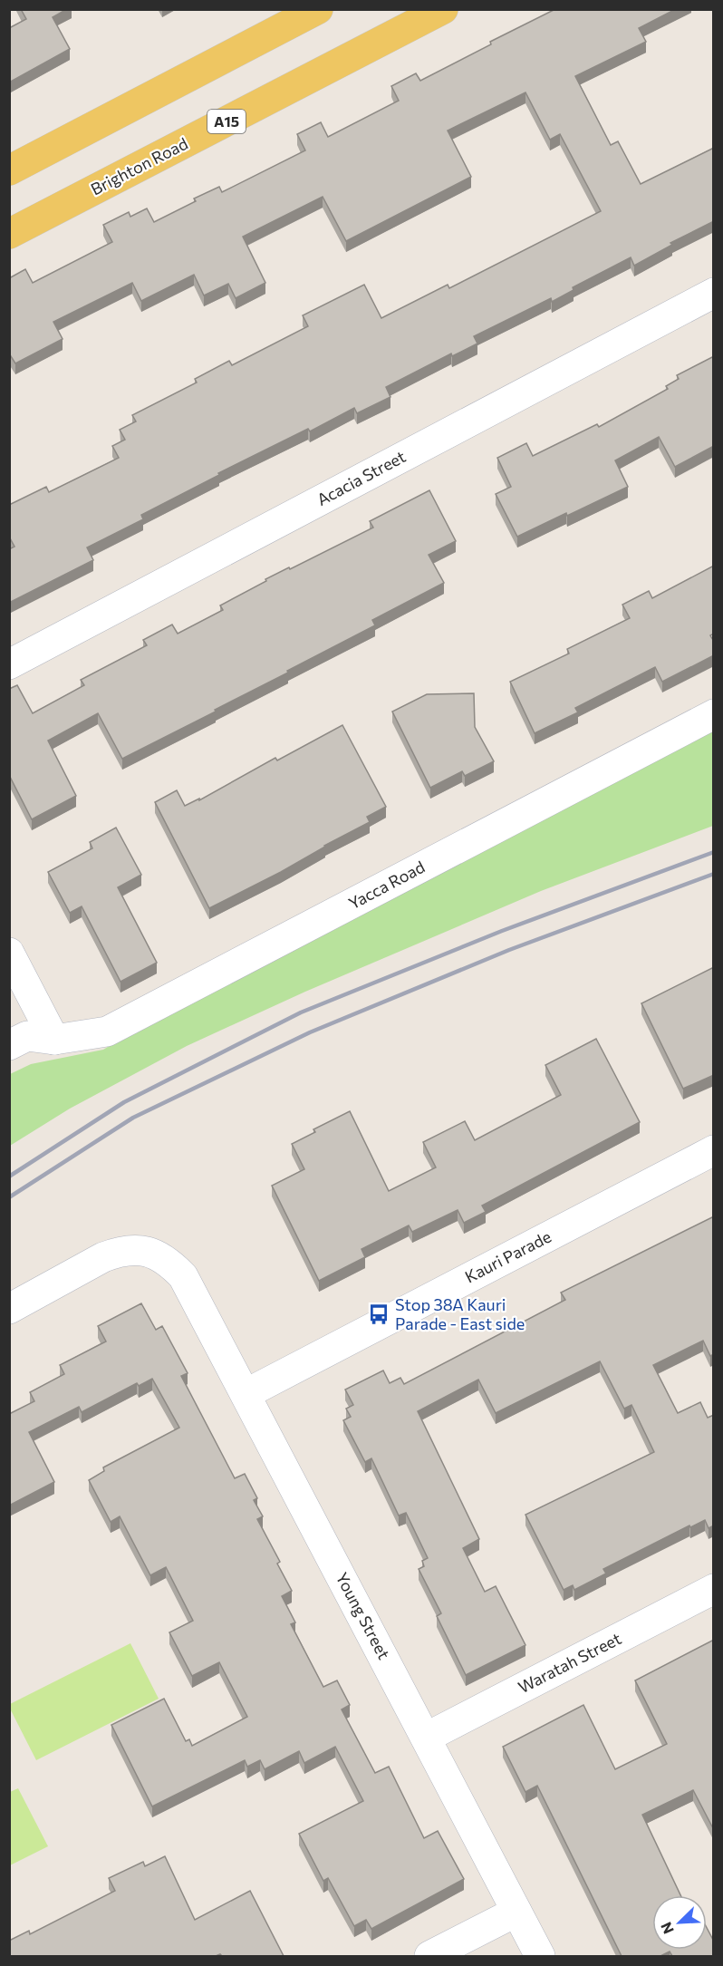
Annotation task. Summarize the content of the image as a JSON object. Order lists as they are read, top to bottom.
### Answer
{
  "streets": {
    "main road": ["A15", "Brighton Road"],
    "street": [
      "Acacia Street",
      "Yacca Road",
      "Kauri Parade",
      "Young Street",
      "Waratah Street"
    ]
  },
  "crossings": [
    ["Kauri Parade", "Young Street"],
    ["Young Street", "Waratah Street"]
  ],
  "places": {
    "bus stop": ["Stop 38A Kauri Parade - East side"]
  },
  "north": "bottom left"
}
